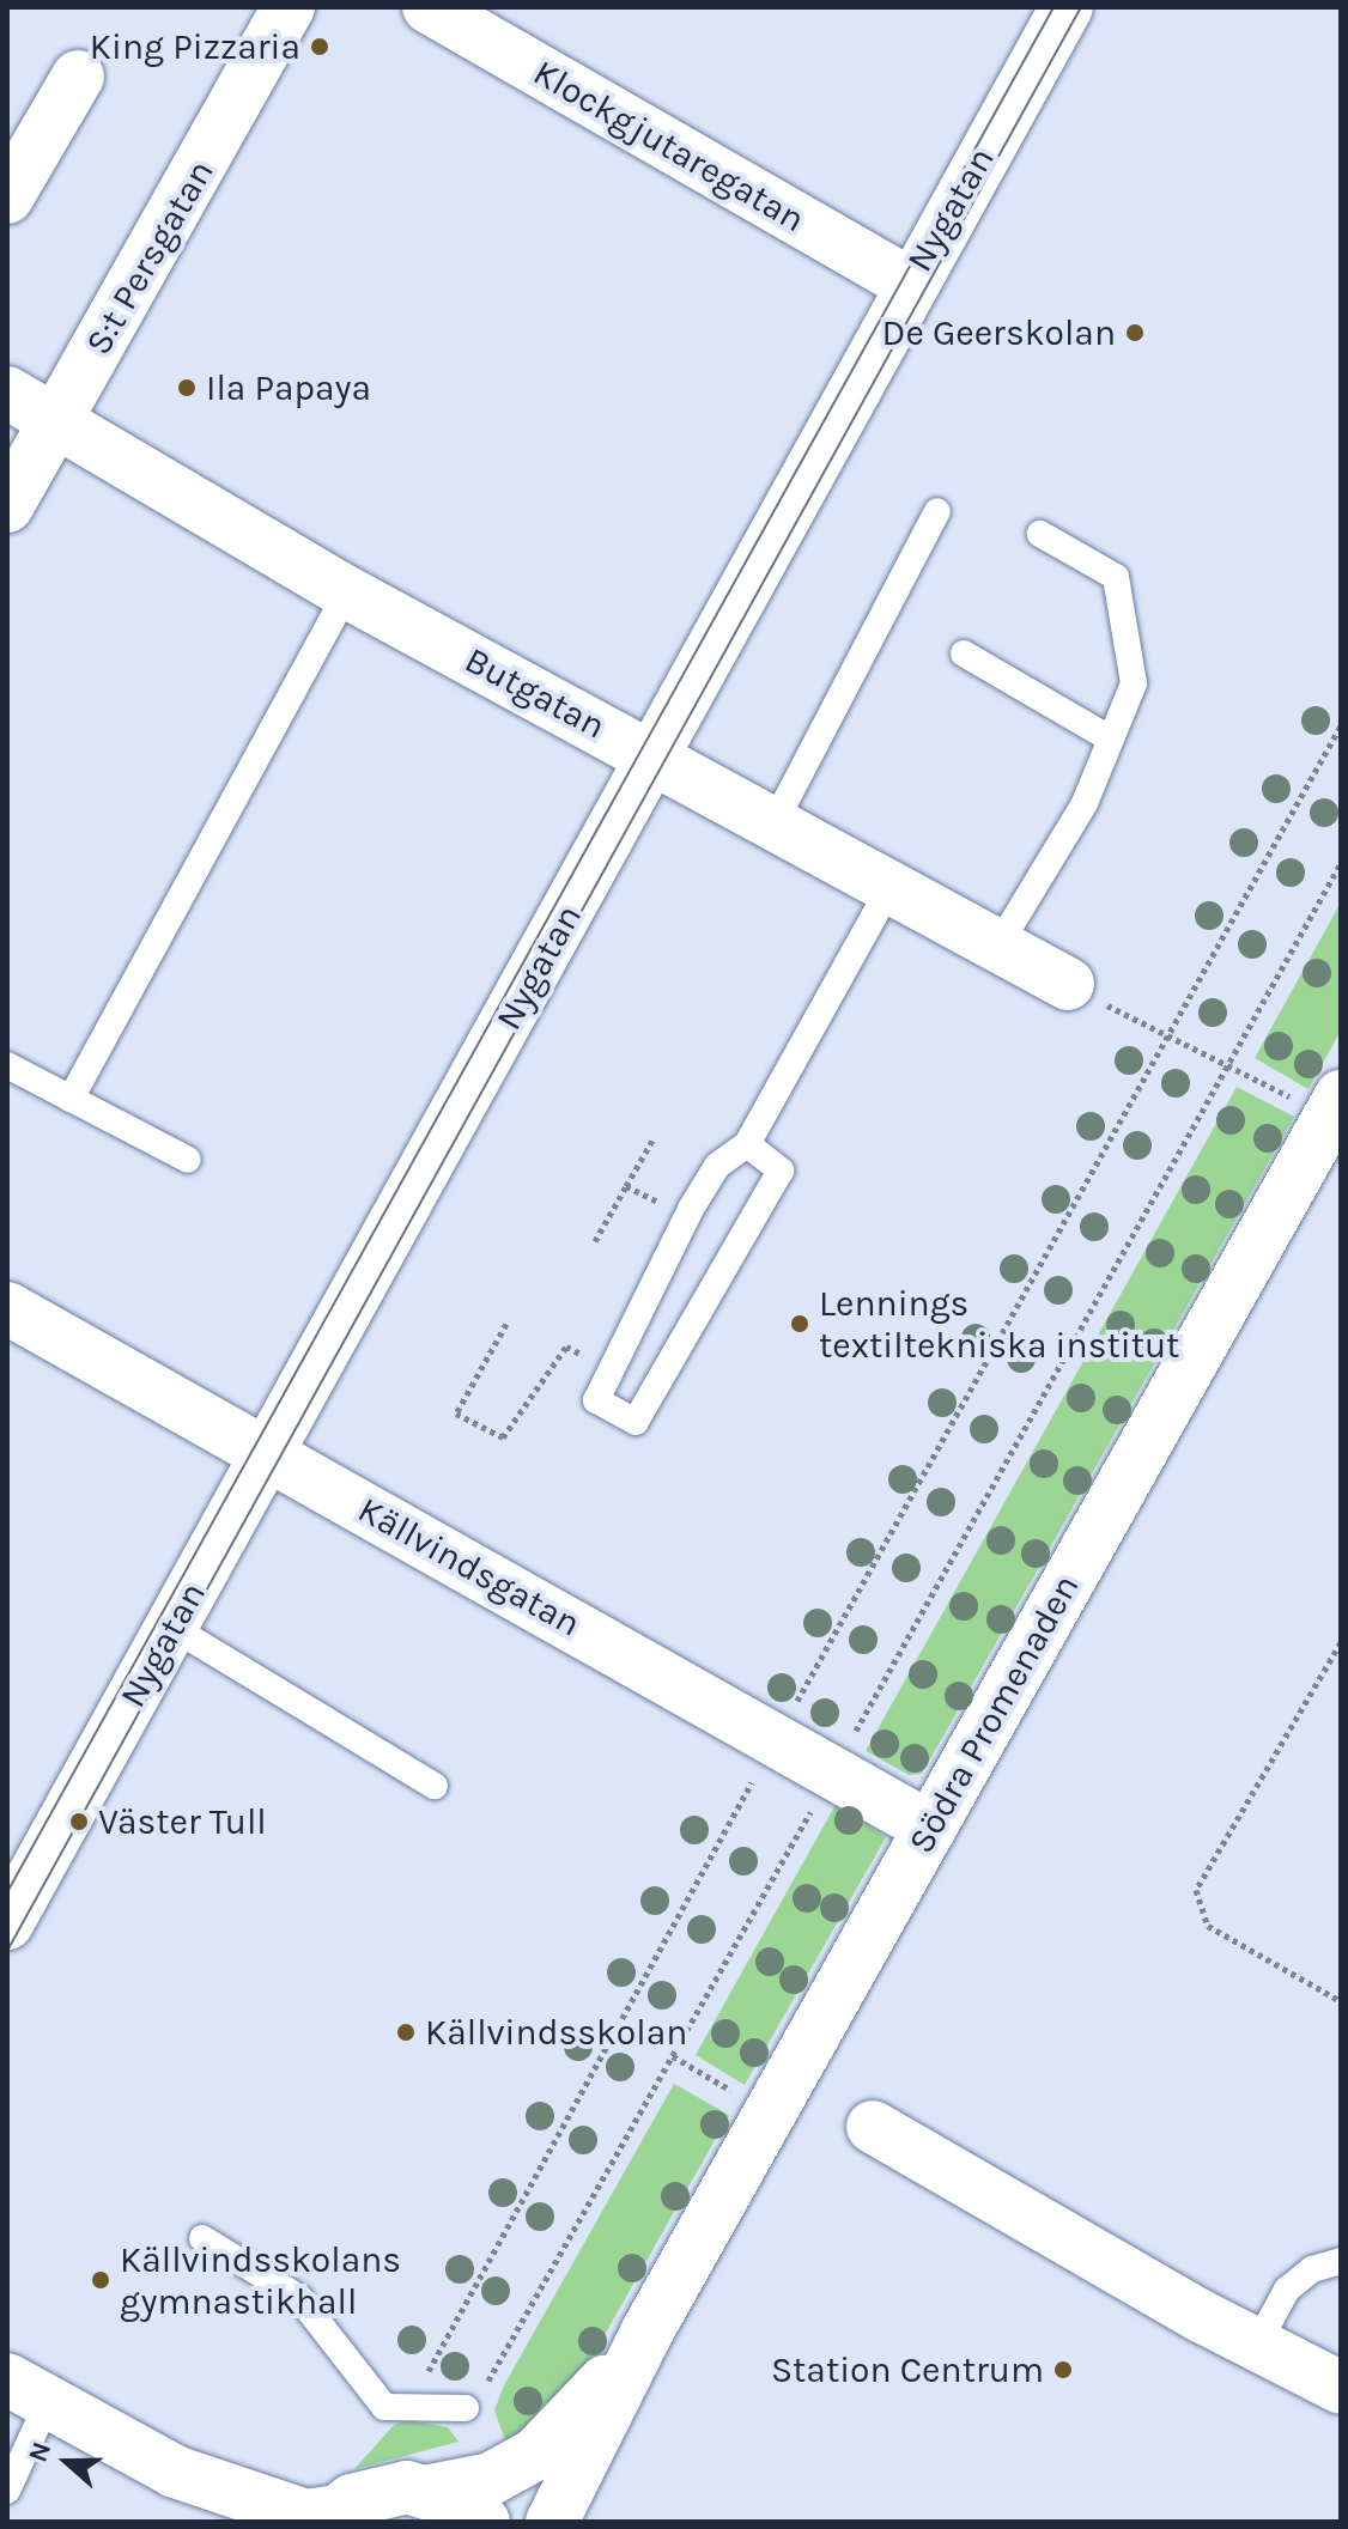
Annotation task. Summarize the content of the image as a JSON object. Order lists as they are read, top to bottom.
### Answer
{
  "streets": {
    "street": [
      "Klockgjutaregatan",
      "Nygatan",
      "S:t Persgatan",
      "Butgatan",
      "Källvindsgatan",
      "Södra Promenaden"
    ]
  },
  "crossings": [
    ["Klockgjutaregatan", "Nygatan"],
    ["Nygatan", "Butgatan"],
    ["Nygatan", "Källvindsgatan"],
    ["S:t Persgatan", "Butgatan"],
    ["Källvindsgatan", "Södra Promenaden"]
  ],
  "places": [
    "King Pizzaria",
    "De Geerskolan",
    "Ila Papaya",
    "Lennings textiltekniska institut",
    "Väster Tull",
    "Källvindsskolan",
    "Källvindsskolans gymnastikhall",
    "Station Centrum"
  ],
  "north": "left"
}
